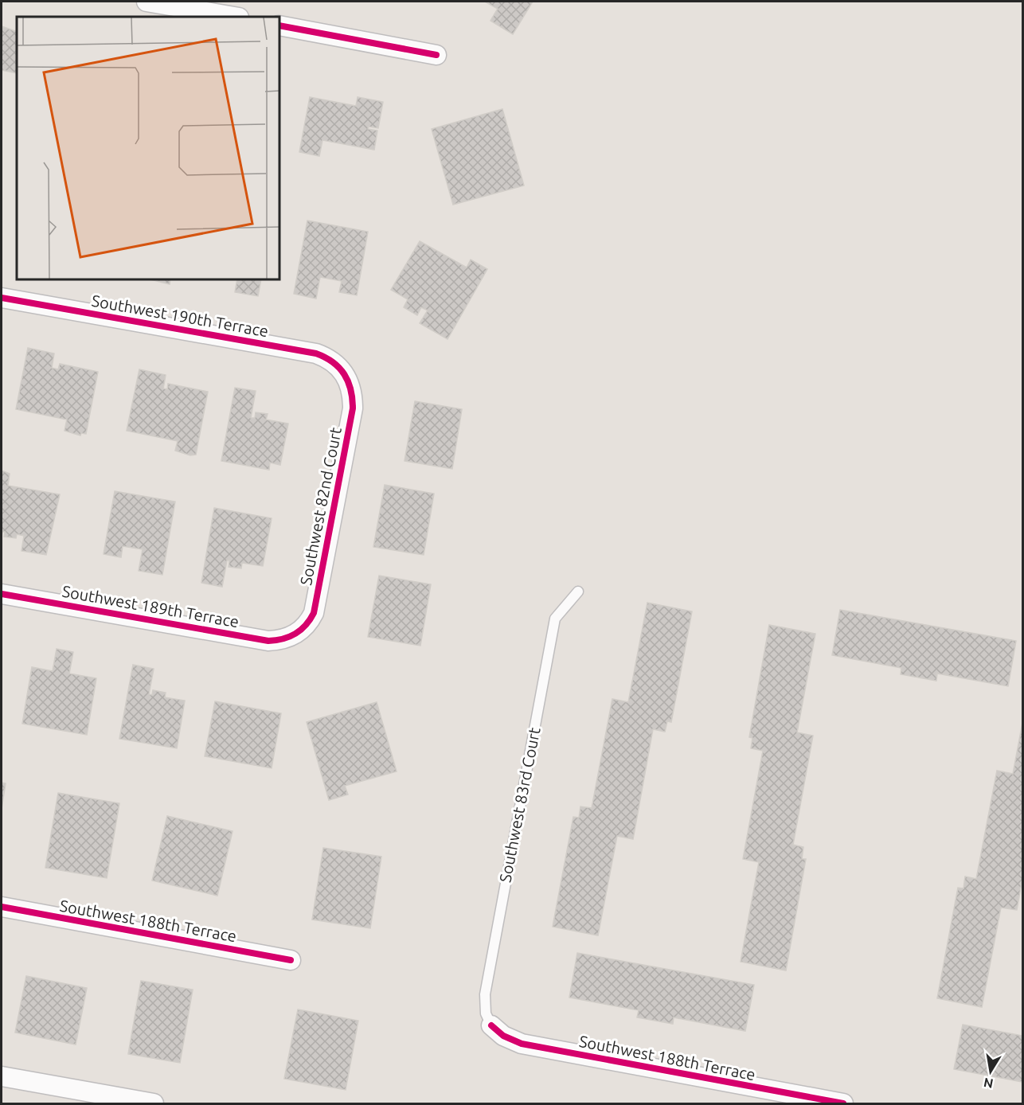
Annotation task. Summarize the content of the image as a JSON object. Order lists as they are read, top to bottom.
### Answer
{
  "streets": {
    "street": [
      "Southwest 190th Terrace",
      "Southwest 82nd Court",
      "Southwest 189th Terrace",
      "Southwest 188th Terrace"
    ],
    "lane": ["Southwest 83rd Court"]
  },
  "crossings": [
    ["Southwest 190th Terrace", "Southwest 82nd Court"],
    ["Southwest 82nd Court", "Southwest 189th Terrace"],
    ["Southwest 83rd Court", "Southwest 188th Terrace"]
  ],
  "north": "bottom"
}
